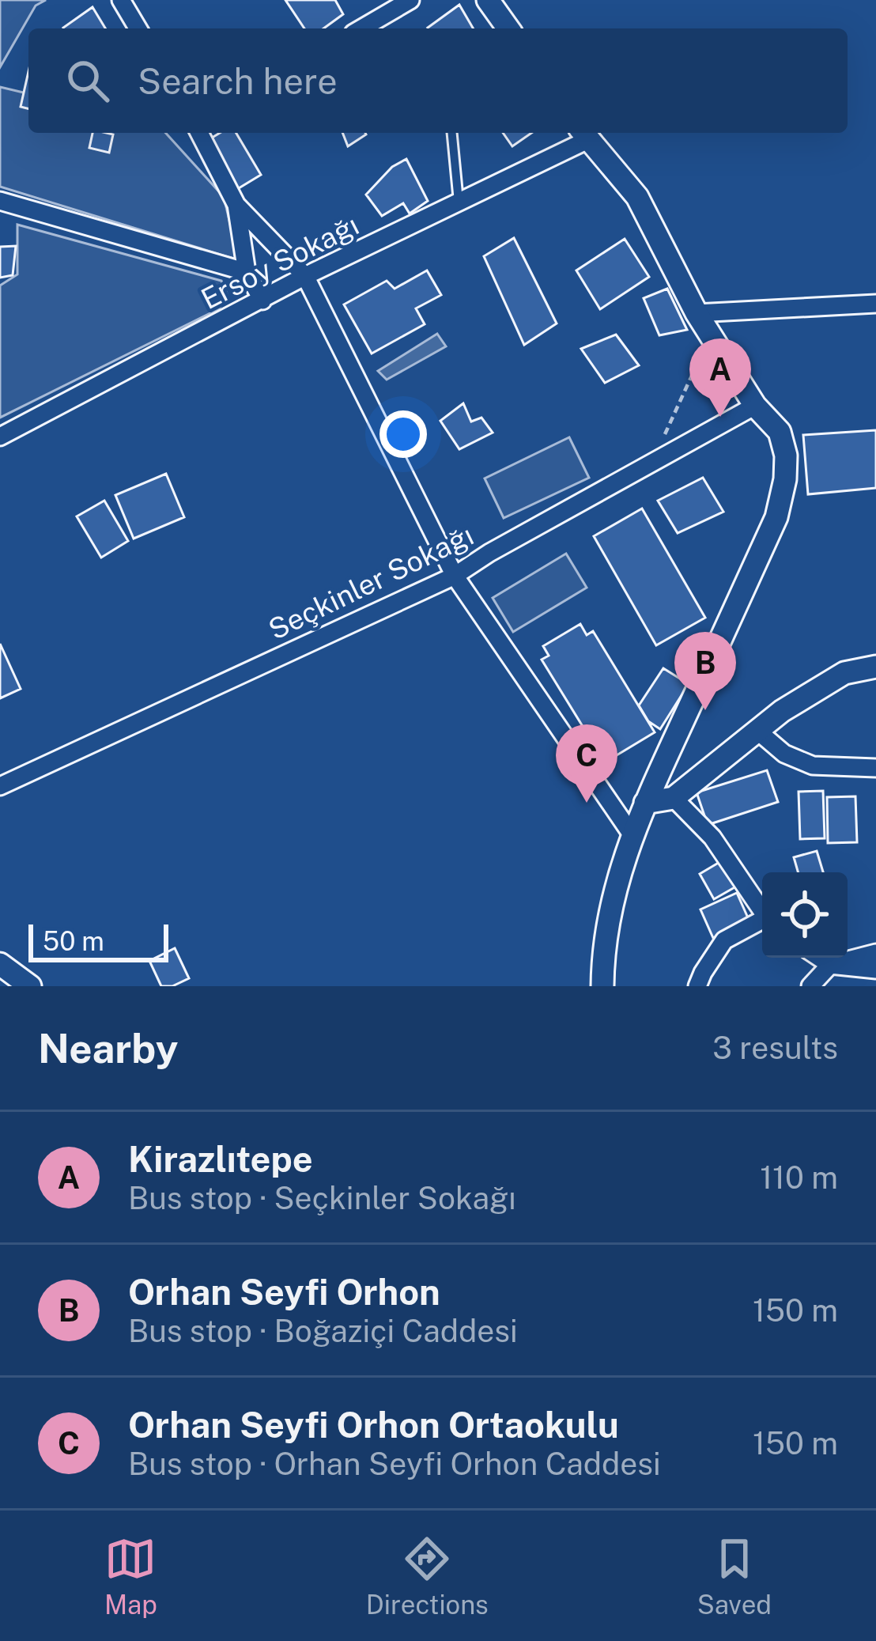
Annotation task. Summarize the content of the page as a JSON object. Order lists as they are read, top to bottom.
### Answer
{
  "streets": {
    "street": ["Ersoy Sokağı", "Seçkinler Sokağı"]
  },
  "scale_bar": "50 m",
  "page": {
    "search": "Search here",
    "pins": ["A", "B", "C"],
    "scale": "50 m",
    "heading": ["Nearby", "3 results"],
    "list": [
      {
        "mark": "A",
        "name": "Kirazlıtepe",
        "note": "Bus stop · Seçkinler Sokağı",
        "value": "110 m"
      },
      {
        "mark": "B",
        "name": "Orhan Seyfi Orhon",
        "note": "Bus stop · Boğaziçi Caddesi",
        "value": "150 m"
      },
      {
        "mark": "C",
        "name": "Orhan Seyfi Orhon Ortaokulu",
        "note": "Bus stop · Orhan Seyfi Orhon Caddesi",
        "value": "150 m"
      }
    ],
    "nav": ["Map", "Directions", "Saved"]
  }
}
